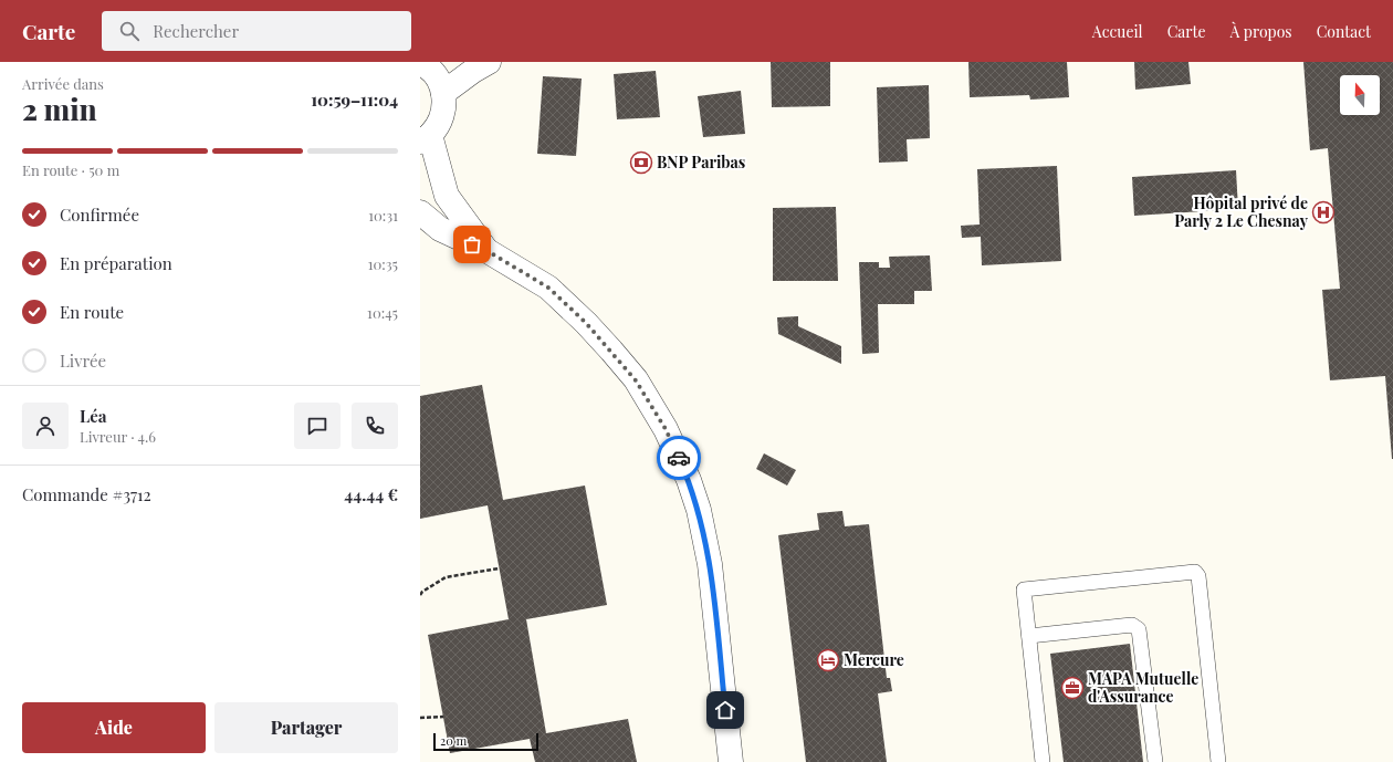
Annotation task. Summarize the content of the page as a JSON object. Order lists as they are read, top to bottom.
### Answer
{
  "places": {
    "bank": ["BNP Paribas"],
    "hospital": ["Hôpital privé de Parly 2 Le Chesnay"],
    "hotel": ["Mercure"],
    "office": ["MAPA Mutuelle d'Assurance"]
  },
  "scale_bar": "20 m",
  "north": "top",
  "page": {
    "header": "Carte",
    "search": "Rechercher",
    "nav": [
      "Accueil",
      "Carte",
      "À propos",
      "Contact"
    ],
    "heading": ["2 min", "Arrivée dans", "10:59–11:04"],
    "panel": [
      "Léa",
      "Livreur · 4.6",
      "Commande #3712",
      "44.44 €"
    ],
    "bar": "En route · 50 m",
    "list": [
      ["Confirmée", "10:31"],
      ["En préparation", "10:35"],
      ["En route", "10:45"],
      "Livrée"
    ],
    "buttons": ["Aide", "Partager"],
    "scale": "20 m"
  }
}
